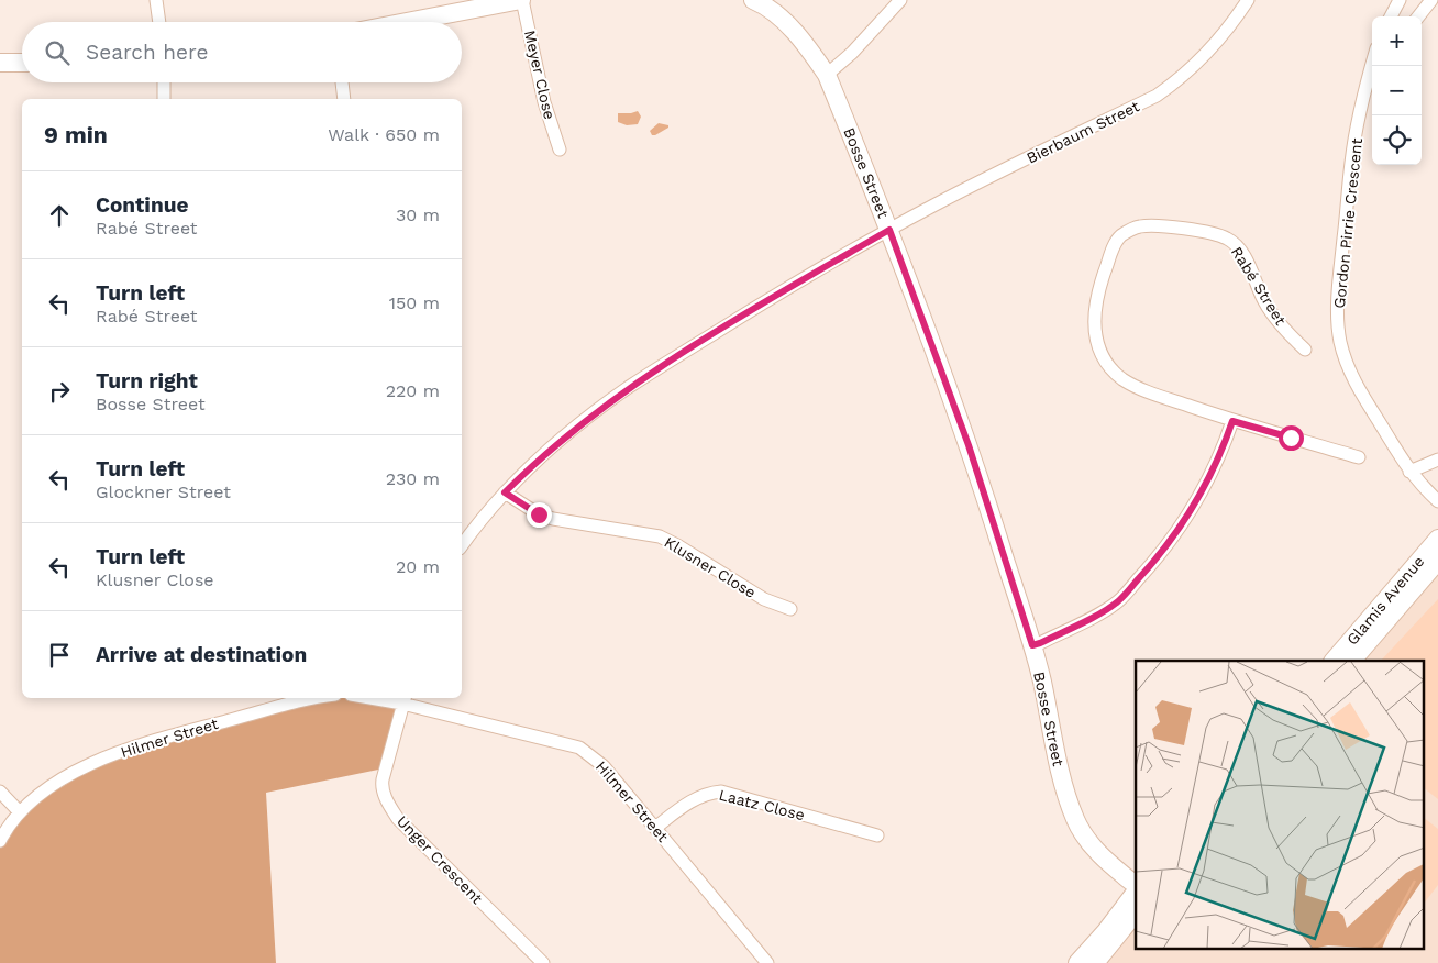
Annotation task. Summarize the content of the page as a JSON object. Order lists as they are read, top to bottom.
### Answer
{
  "streets": {
    "street": [
      "Meyer Close",
      "Bierbaum Street",
      "Bosse Street",
      "Gordon Pirrie Crescent",
      "Rabé Street",
      "Klusner Close",
      "Glamis Avenue",
      "Hilmer Street",
      "Laatz Close",
      "Unger Crescent"
    ]
  },
  "crossings": [
    ["Bierbaum Street", "Bosse Street"],
    ["Bierbaum Street", "Klusner Close"],
    ["Hilmer Street", "Laatz Close"],
    ["Hilmer Street", "Unger Crescent"]
  ],
  "page": {
    "map_buttons": ["+", "−"],
    "search": "Search here",
    "heading": ["9 min", "Walk · 650 m"],
    "list": [
      ["Continue", "Rabé Street", "30 m"],
      ["Turn left", "Rabé Street", "150 m"],
      ["Turn right", "Bosse Street", "220 m"],
      ["Turn left", "Glockner Street", "230 m"],
      ["Turn left", "Klusner Close", "20 m"],
      "Arrive at destination"
    ]
  }
}
